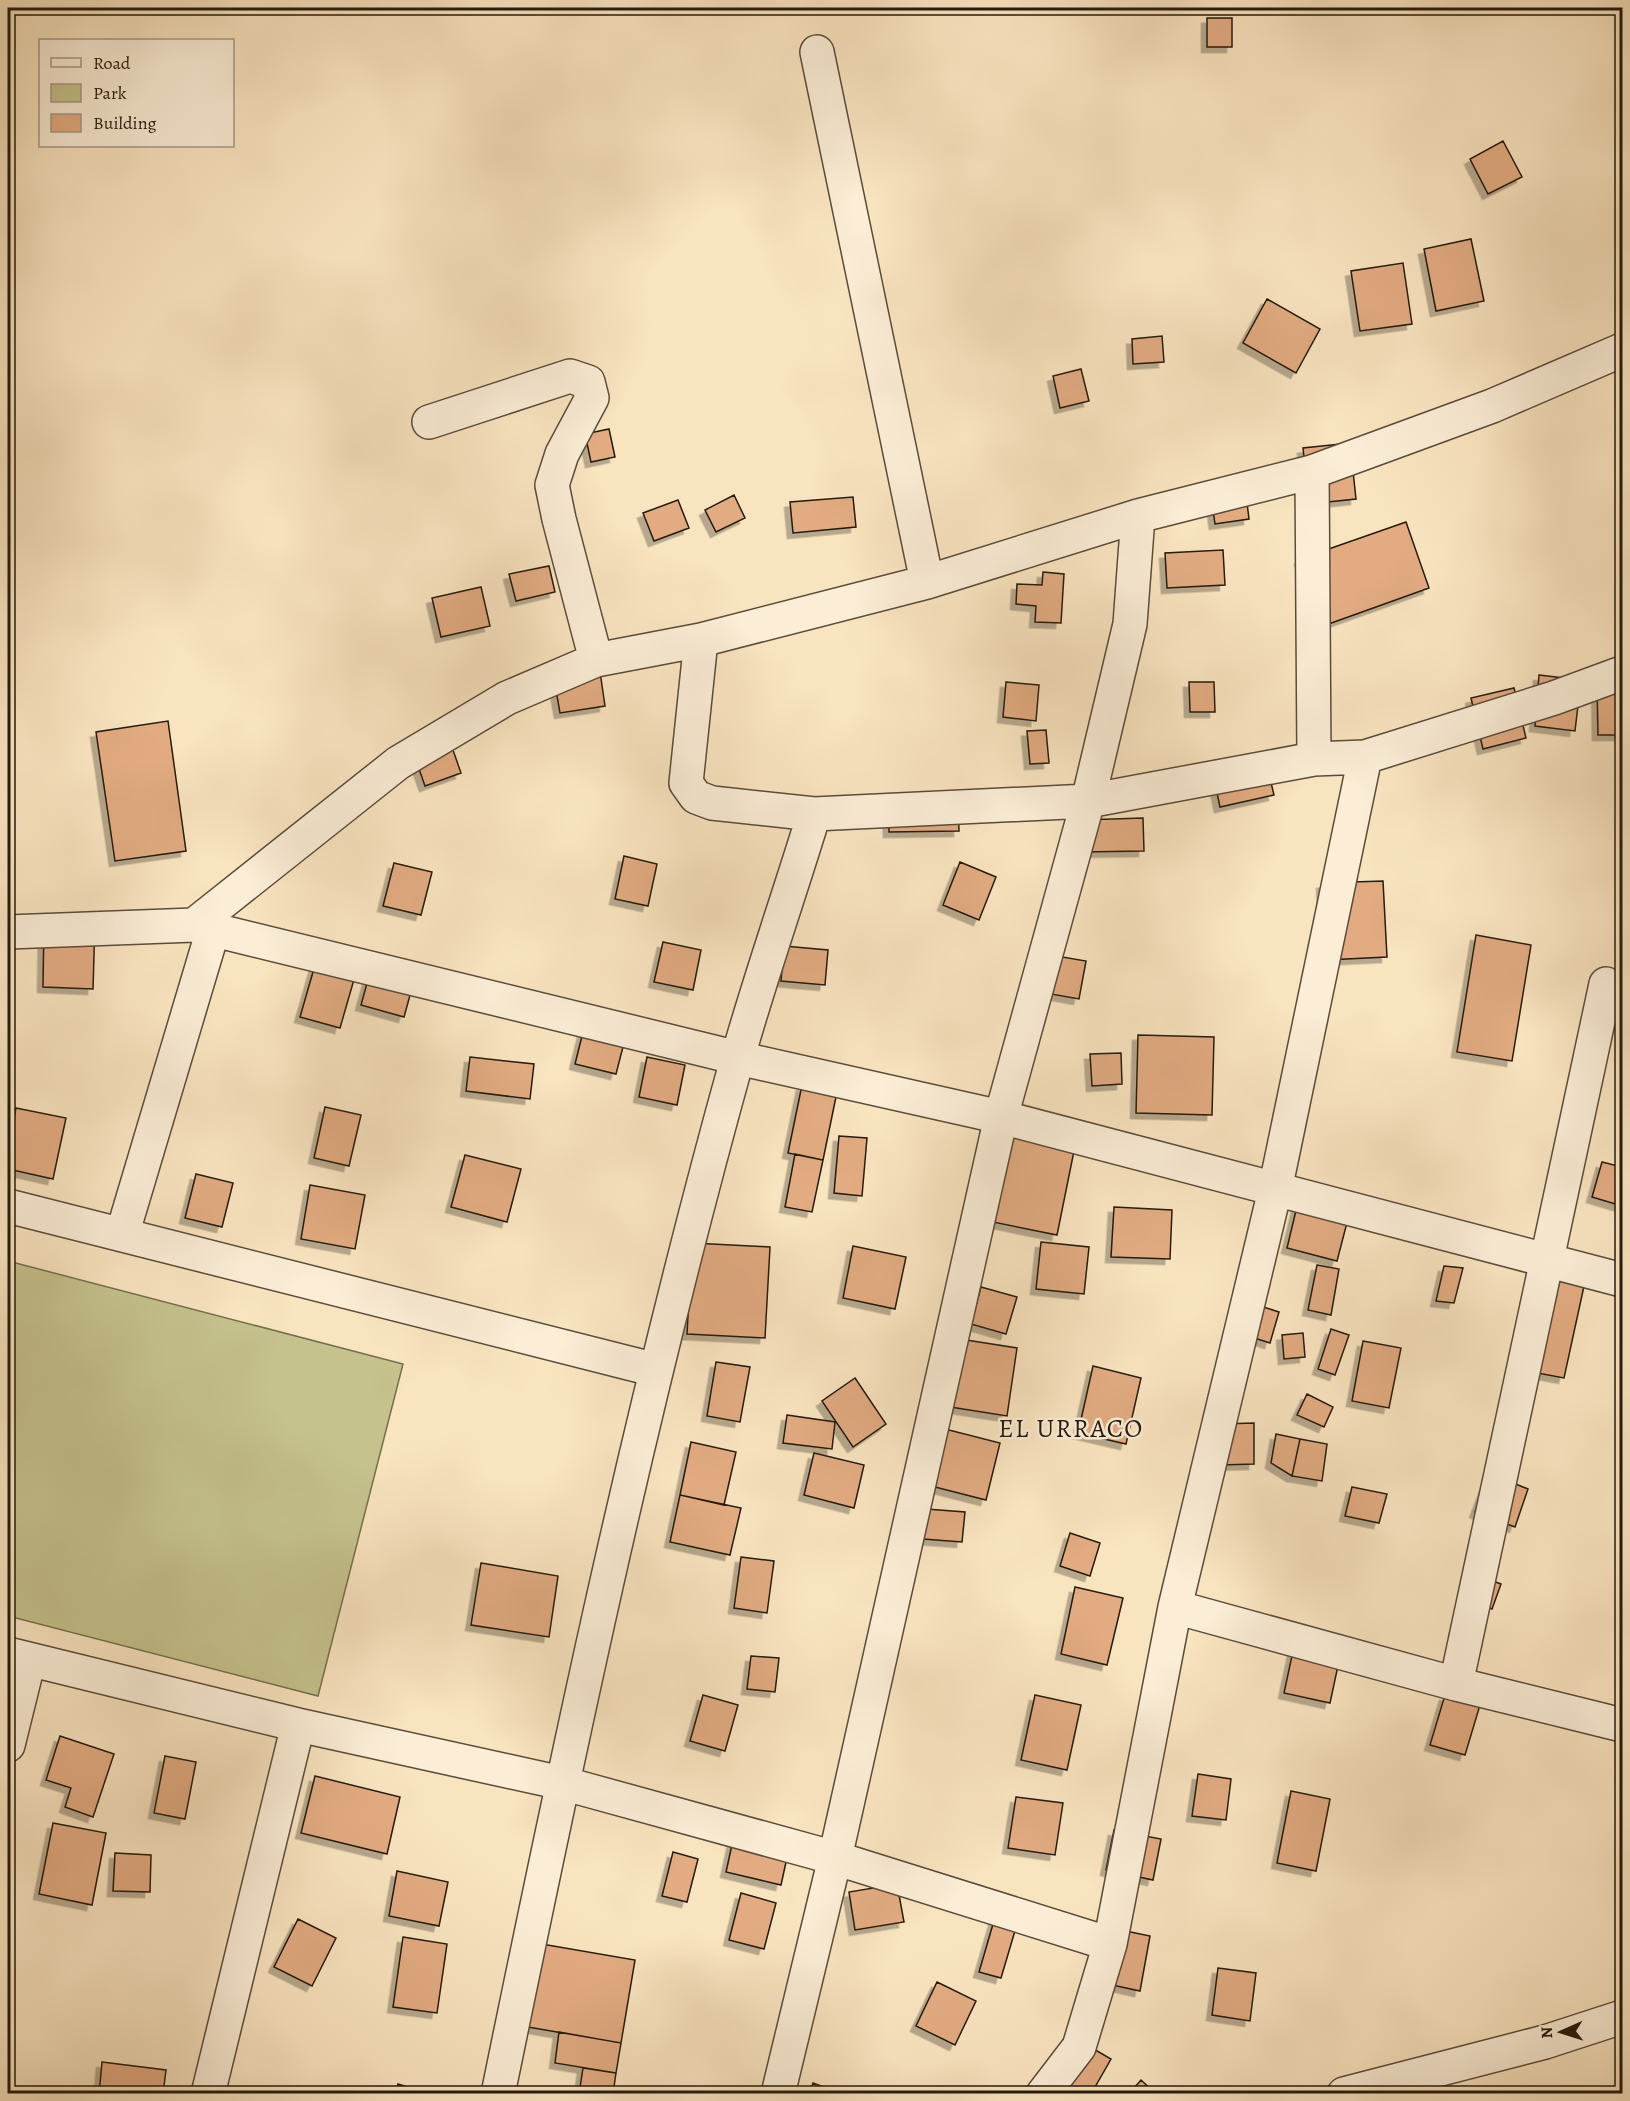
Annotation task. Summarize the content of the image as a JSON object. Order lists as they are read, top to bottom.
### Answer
{
  "districts": ["EL URRACO"],
  "legend": ["Road", "Park", "Building"],
  "north": "left"
}
